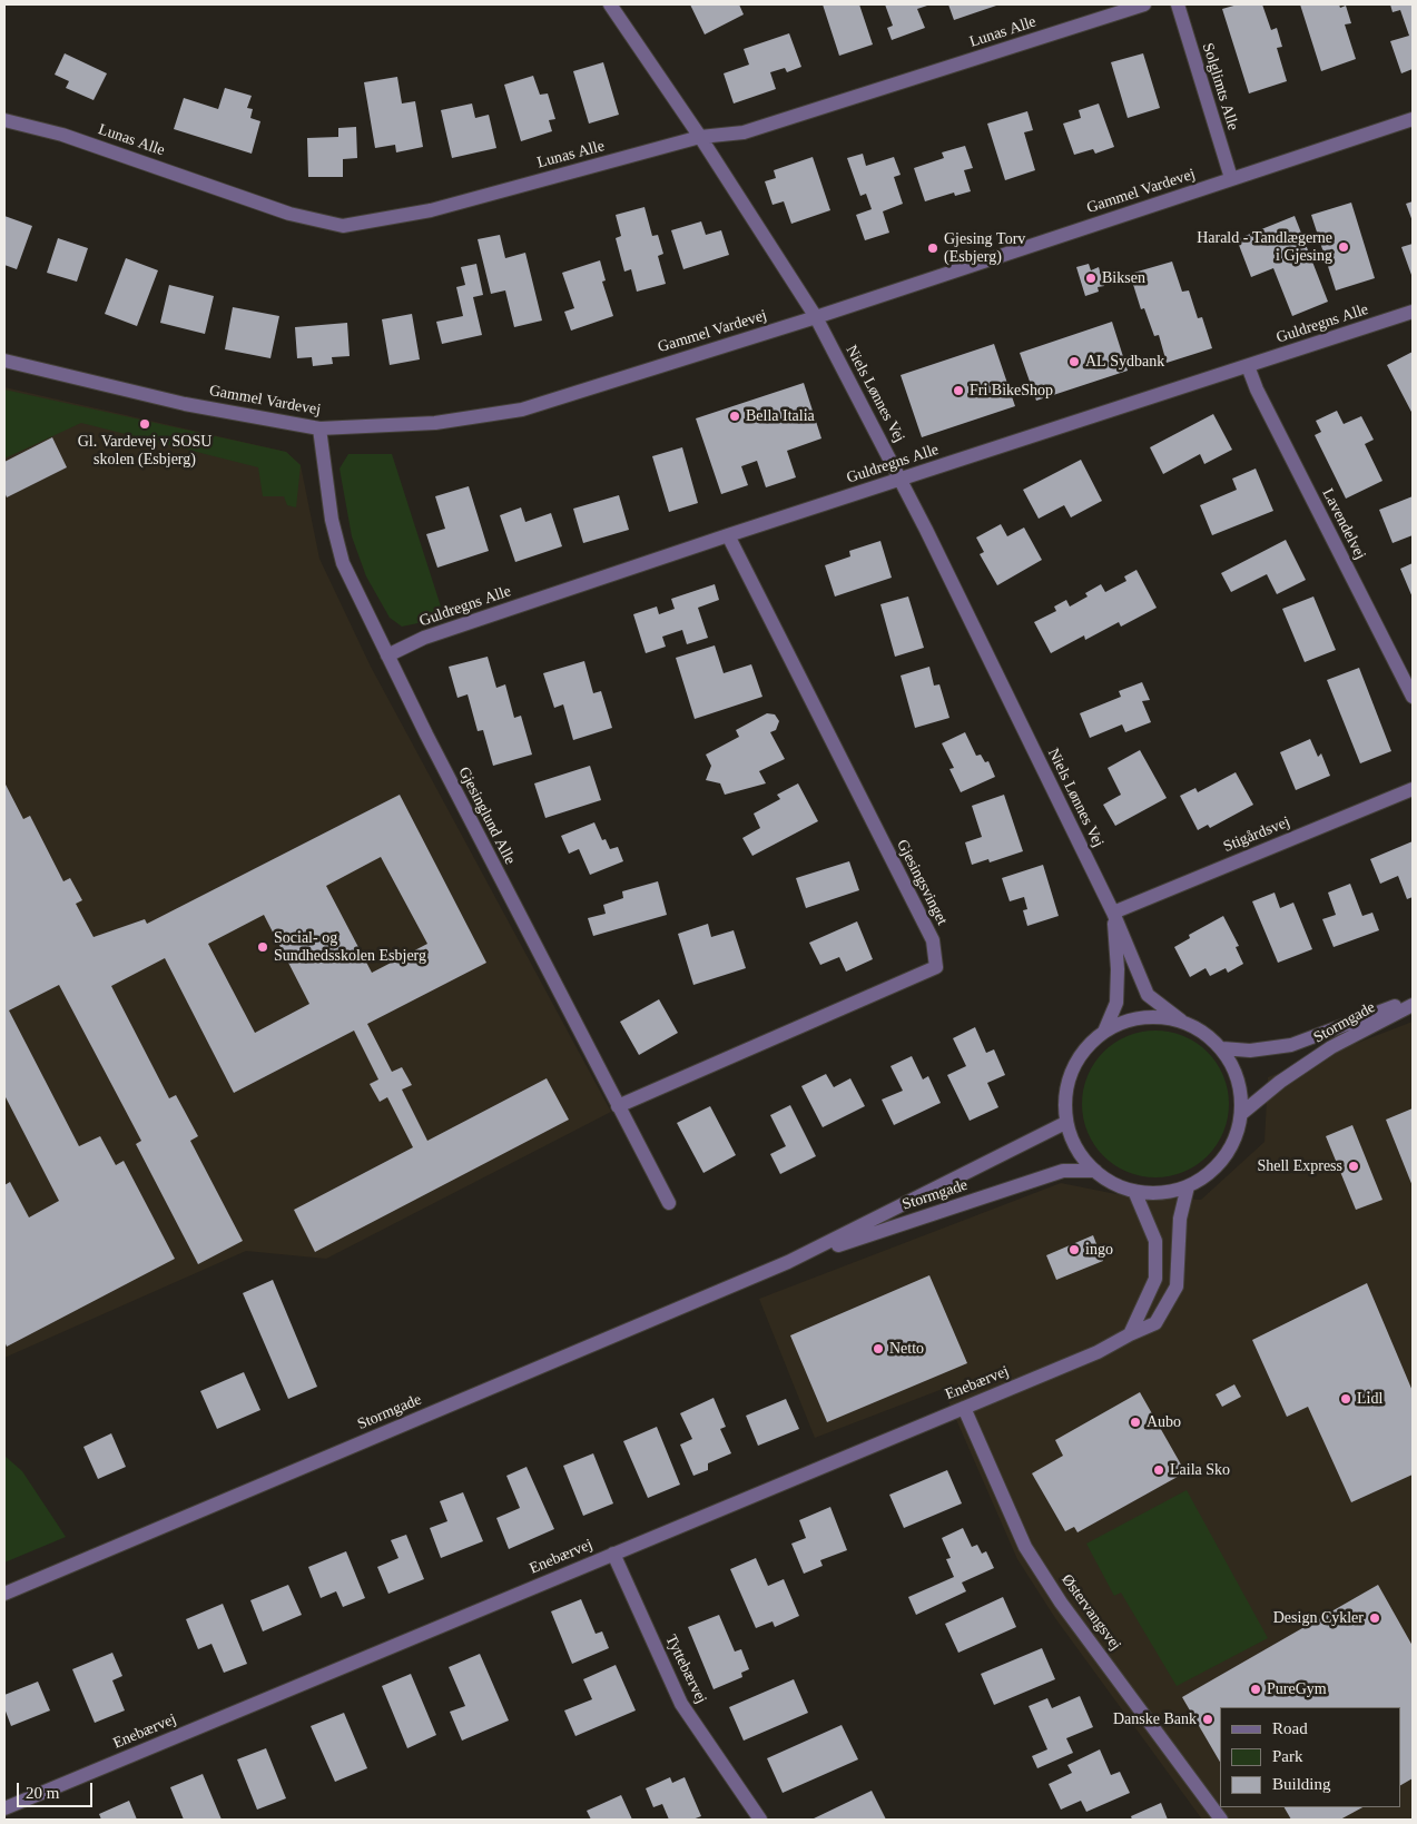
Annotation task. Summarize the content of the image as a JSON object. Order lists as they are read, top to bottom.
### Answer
{
  "streets": {
    "street": [
      "Lunas Alle",
      "Solglimts Alle",
      "Gammel Vardevej",
      "Guldregns Alle",
      "Niels Lønnes Vej",
      "Lavendelvej",
      "Gjesinglund Alle",
      "Stigårdsvej",
      "Gjesingsvinget",
      "Stormgade",
      "Enebærvej",
      "Østervangsvej",
      "Tyttebærvej"
    ]
  },
  "crossings": [
    ["Lunas Alle", "Niels Lønnes Vej"],
    ["Solglimts Alle", "Gammel Vardevej"],
    ["Gammel Vardevej", "Niels Lønnes Vej"],
    ["Gammel Vardevej", "Gjesinglund Alle"],
    ["Guldregns Alle", "Niels Lønnes Vej"],
    ["Guldregns Alle", "Lavendelvej"],
    ["Guldregns Alle", "Gjesinglund Alle"],
    ["Guldregns Alle", "Gjesingsvinget"],
    ["Niels Lønnes Vej", "Stigårdsvej"],
    ["Niels Lønnes Vej", "Stormgade"],
    ["Niels Lønnes Vej", "Enebærvej"],
    ["Gjesinglund Alle", "Gjesingsvinget"],
    ["Stormgade", "Enebærvej"],
    ["Enebærvej", "Østervangsvej"],
    ["Enebærvej", "Tyttebærvej"]
  ],
  "places": [
    "Harald - Tandlægerne i Gjesing",
    "Gjesing Torv (Esbjerg)",
    "Biksen",
    "AL Sydbank",
    "Fri BikeShop",
    "Bella Italia",
    "Gl. Vardevej v SOSU skolen (Esbjerg)",
    "Social- og Sundhedsskolen Esbjerg",
    "Shell Express",
    "ingo",
    "Netto",
    "Lidl",
    "Aubo",
    "Laila Sko",
    "Design Cykler",
    "PureGym",
    "Danske Bank"
  ],
  "legend": ["Road", "Park", "Building"],
  "scale_bar": "20 m"
}
